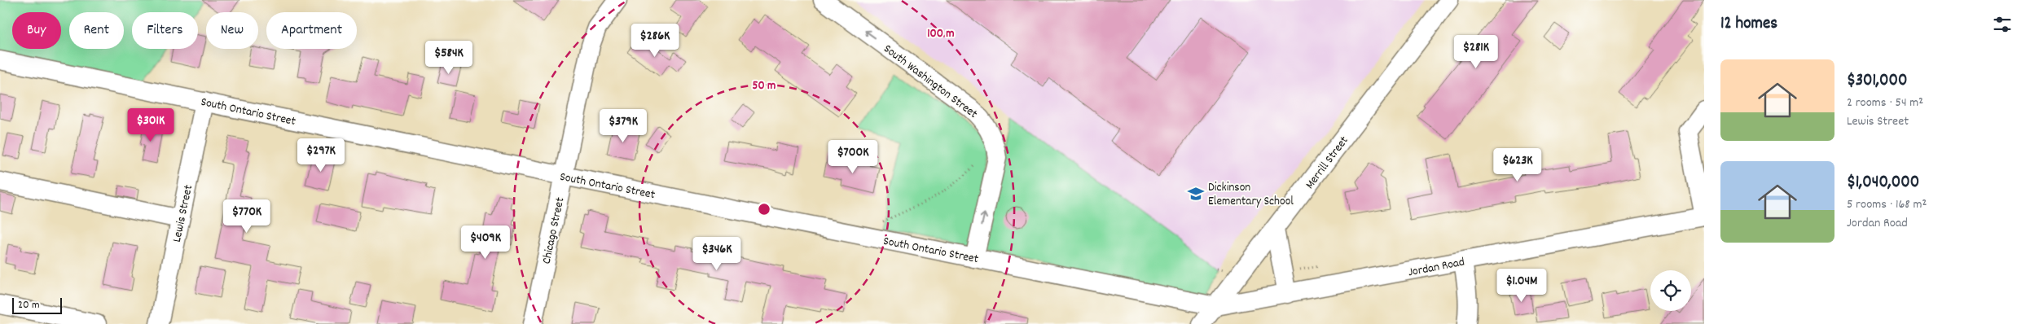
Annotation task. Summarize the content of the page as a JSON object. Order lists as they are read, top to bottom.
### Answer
{
  "streets": {
    "street": [
      "South Washington Street",
      "South Ontario Street",
      "Merrill Street",
      "Lewis Street",
      "Chicago Street",
      "Jordan Road"
    ]
  },
  "crossings": [
    ["South Washington Street", "South Ontario Street"],
    ["South Ontario Street", "Merrill Street"],
    ["South Ontario Street", "Lewis Street"],
    ["South Ontario Street", "Chicago Street"],
    ["South Ontario Street", "Jordan Road"],
    ["Merrill Street", "Jordan Road"]
  ],
  "one_way": ["South Washington Street"],
  "places": {
    "school or university": ["Dickinson Elementary School"]
  },
  "scale_bar": "20 m",
  "page": {
    "heading": "12 homes",
    "chip": [
      "Buy",
      "Rent",
      "Filters",
      "New",
      "Apartment"
    ],
    "price": [
      "$286K",
      "$281K",
      "$584K",
      "$301K",
      "$379K",
      "$297K",
      "$700K",
      "$623K",
      "$770K",
      "$409K",
      "$346K",
      "$1.04M"
    ],
    "list": [
      {
        "name": "$301,000",
        "note": "2 rooms · 54 m² · Lewis Street"
      },
      {
        "name": "$1,040,000",
        "note": "5 rooms · 168 m² · Jordan Road"
      }
    ],
    "scale": "20 m"
  },
  "rings": ["100 m", "50 m"]
}
